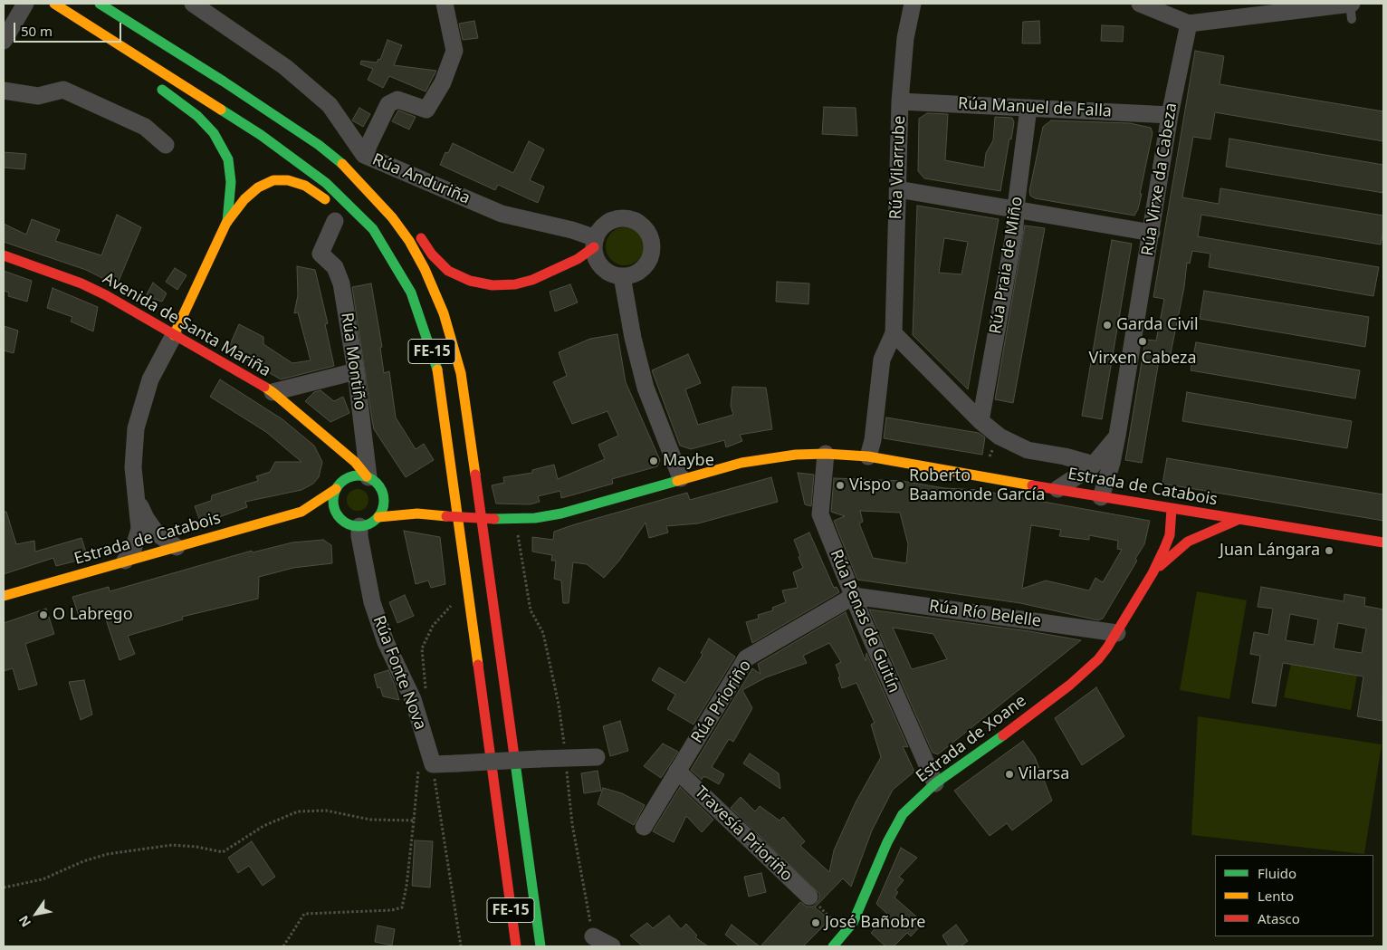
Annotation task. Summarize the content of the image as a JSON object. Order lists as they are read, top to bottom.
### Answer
{
  "streets": {
    "main road": [
      "Avenida de Santa Mariña",
      "FE-15",
      "Estrada de Catabois",
      "Estrada de Xoane"
    ],
    "street": [
      "Rúa Manuel de Falla",
      "Rúa Vilarrube",
      "Rúa Anduriña",
      "Rúa Virxe da Cabeza",
      "Rúa Praia de Miño",
      "Rúa Montiño",
      "Rúa Río Belelle",
      "Rúa Penas de Guitín",
      "Rúa Fonte Nova",
      "Rúa Prioriño",
      "Travesía Prioriño"
    ]
  },
  "crossings": [
    ["Rúa Manuel de Falla", "Rúa Vilarrube"],
    ["Rúa Manuel de Falla", "Rúa Virxe da Cabeza"],
    ["Rúa Manuel de Falla", "Rúa Praia de Miño"],
    ["Rúa Vilarrube", "Estrada de Catabois"],
    ["Rúa Virxe da Cabeza", "Estrada de Catabois"],
    ["Avenida de Santa Mariña", "Rúa Montiño"],
    ["Avenida de Santa Mariña", "Estrada de Catabois"],
    ["Avenida de Santa Mariña", "Rúa Fonte Nova"],
    ["Rúa Montiño", "Estrada de Catabois"],
    ["Rúa Montiño", "Rúa Fonte Nova"],
    ["Estrada de Catabois", "Rúa Penas de Guitín"],
    ["Estrada de Catabois", "Rúa Fonte Nova"],
    ["Rúa Río Belelle", "Rúa Penas de Guitín"],
    ["Rúa Río Belelle", "Rúa Prioriño"],
    ["Rúa Río Belelle", "Estrada de Xoane"],
    ["Rúa Penas de Guitín", "Rúa Prioriño"],
    ["Rúa Penas de Guitín", "Estrada de Xoane"],
    ["Rúa Prioriño", "Travesía Prioriño"]
  ],
  "places": [
    "Garda Civil",
    "Virxen Cabeza",
    "Maybe",
    "Vispo",
    "Roberto Baamonde García",
    "Juan Lángara",
    "O Labrego",
    "Vilarsa",
    "José Bañobre"
  ],
  "legend": ["Fluido", "Lento", "Atasco"],
  "scale_bar": "50 m",
  "north": "bottom left"
}
